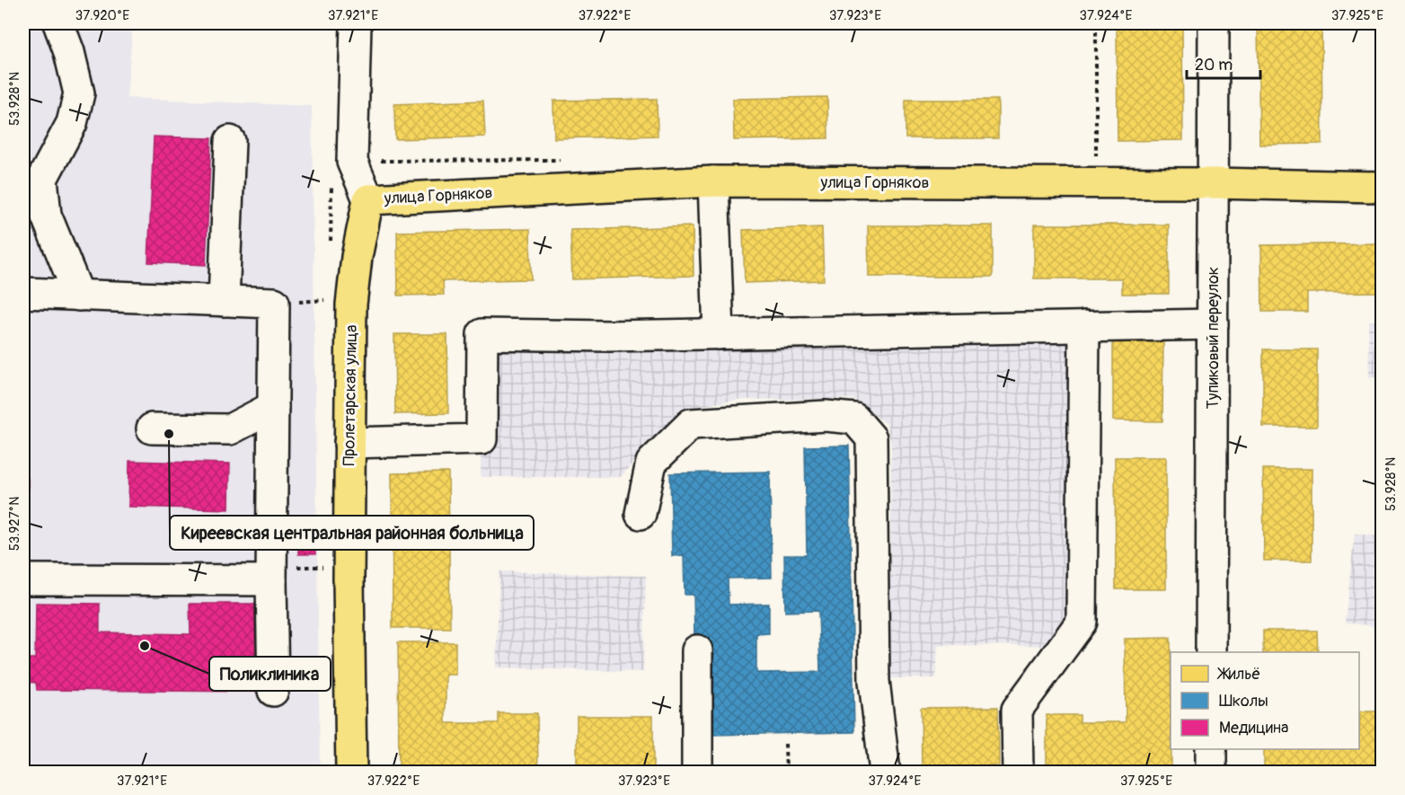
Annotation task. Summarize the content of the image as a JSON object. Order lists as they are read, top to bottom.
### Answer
{
  "streets": {
    "main road": ["улица Горняков", "Пролетарская улица"],
    "street": ["Тупиковый переулок"]
  },
  "crossings": [
    ["улица Горняков", "Тупиковый переулок"],
    ["улица Горняков", "Пролетарская улица"]
  ],
  "places": ["Киреевская центральная районная больница", "Поликлиника"],
  "legend": ["Жильё", "Школы", "Медицина"],
  "scale_bar": "20 m",
  "coordinates": [
    "37.920°E",
    "37.921°E",
    "37.922°E",
    "37.923°E",
    "37.924°E",
    "37.925°E",
    "53.928°N",
    "53.927°N"
  ]
}
